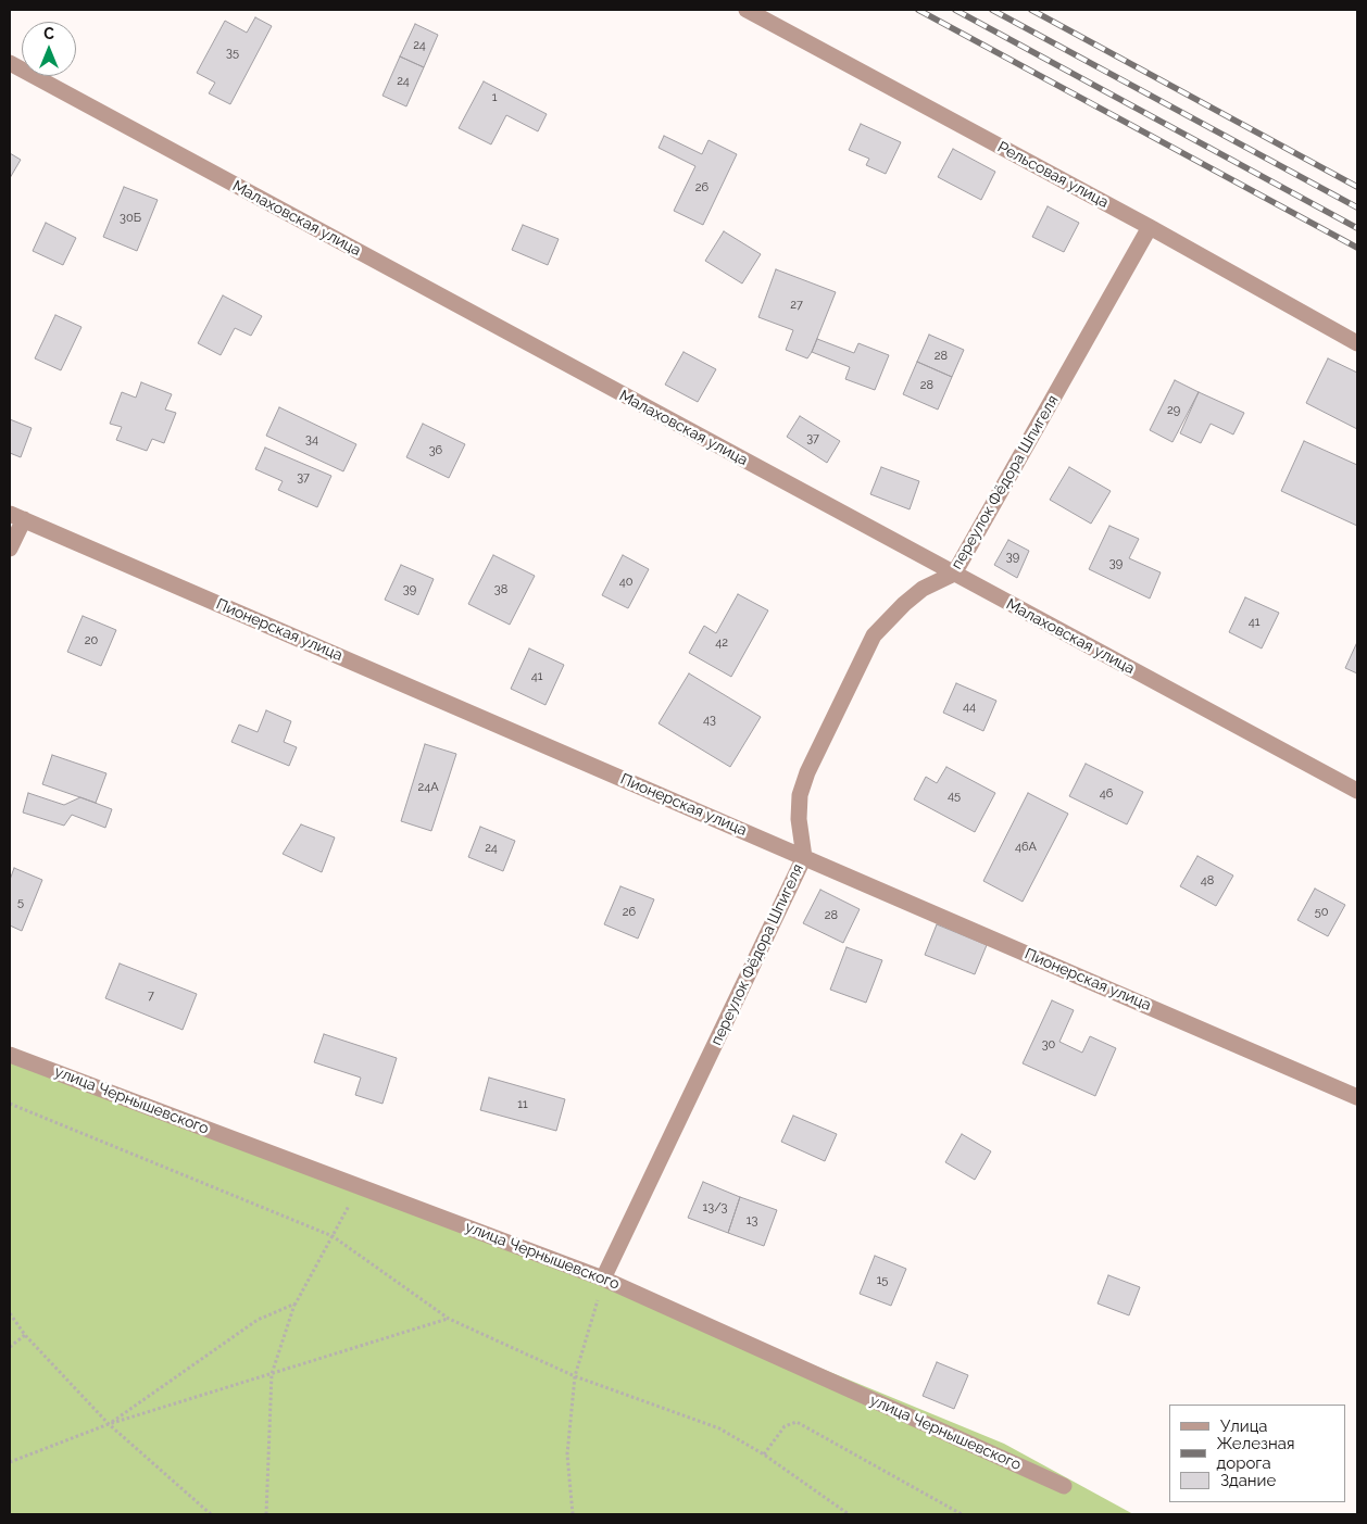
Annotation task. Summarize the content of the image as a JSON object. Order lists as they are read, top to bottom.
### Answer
{
  "streets": {
    "street": [
      "Рельсовая улица",
      "Малаховская улица",
      "переулок Фёдора Шпигеля",
      "Пионерская улица",
      "улица Чернышевского"
    ]
  },
  "crossings": [
    ["Рельсовая улица", "переулок Фёдора Шпигеля"],
    ["Малаховская улица", "переулок Фёдора Шпигеля"],
    ["переулок Фёдора Шпигеля", "Пионерская улица"],
    ["переулок Фёдора Шпигеля", "улица Чернышевского"]
  ],
  "house_numbers": [
    "24",
    "35",
    "24",
    "1",
    "26",
    "30Б",
    "27",
    "28",
    "28",
    "29",
    "37",
    "34",
    "36",
    "37",
    "39",
    "39",
    "40",
    "39",
    "38",
    "41",
    "20",
    "42",
    "41",
    "44",
    "43",
    "24А",
    "46",
    "45",
    "46А",
    "24",
    "48",
    "5",
    "26",
    "50",
    "28",
    "7",
    "30",
    "11",
    "13/3",
    "13",
    "15"
  ],
  "legend": ["Улица", "Железная дорога", "Здание"],
  "north": "top"
}
